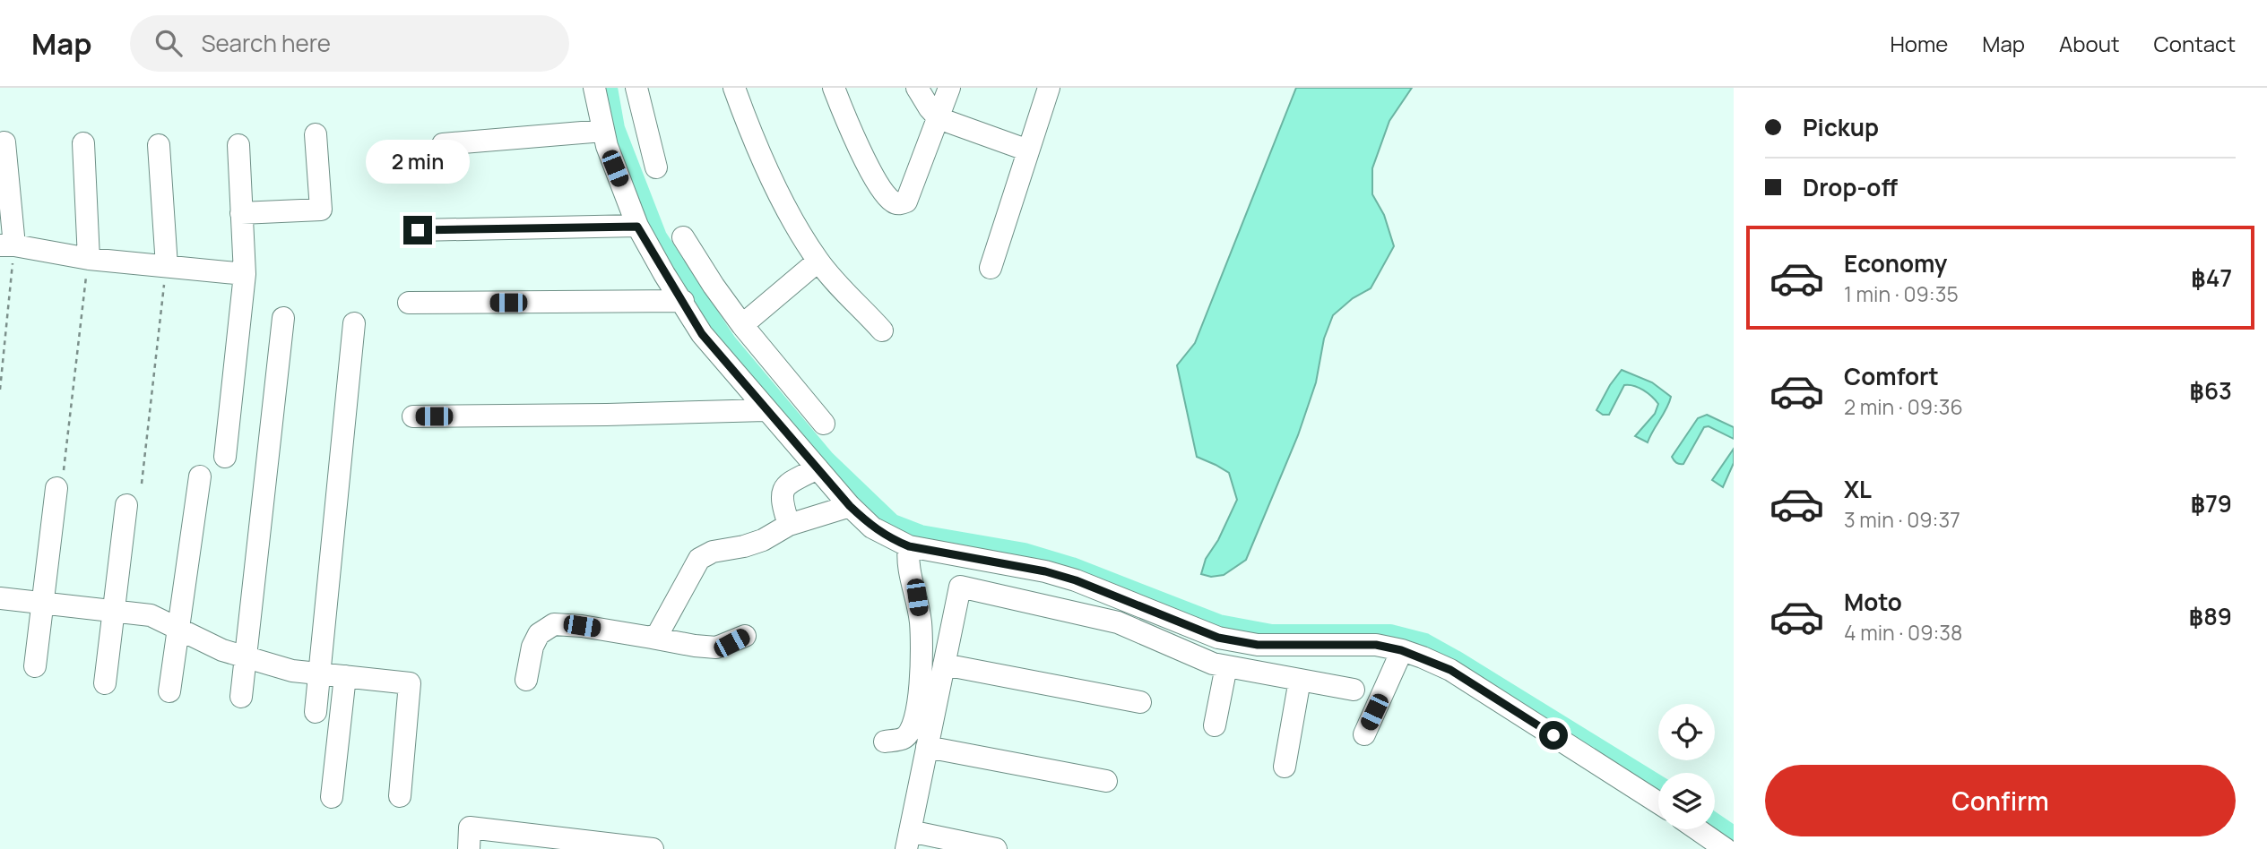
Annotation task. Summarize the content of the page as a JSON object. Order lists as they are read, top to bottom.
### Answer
{
  "page": {
    "header": "Map",
    "search": "Search here",
    "nav": [
      "Home",
      "Map",
      "About",
      "Contact"
    ],
    "banner": ["Pickup", "Drop-off"],
    "bubble": "2 min",
    "list": [
      {
        "name": "Economy",
        "note": "1 min · 09:35",
        "value": "฿47"
      },
      {
        "name": "Comfort",
        "note": "2 min · 09:36",
        "value": "฿63"
      },
      {
        "name": "XL",
        "note": "3 min · 09:37",
        "value": "฿79"
      },
      {
        "name": "Moto",
        "note": "4 min · 09:38",
        "value": "฿89"
      }
    ],
    "buttons": "Confirm"
  }
}
